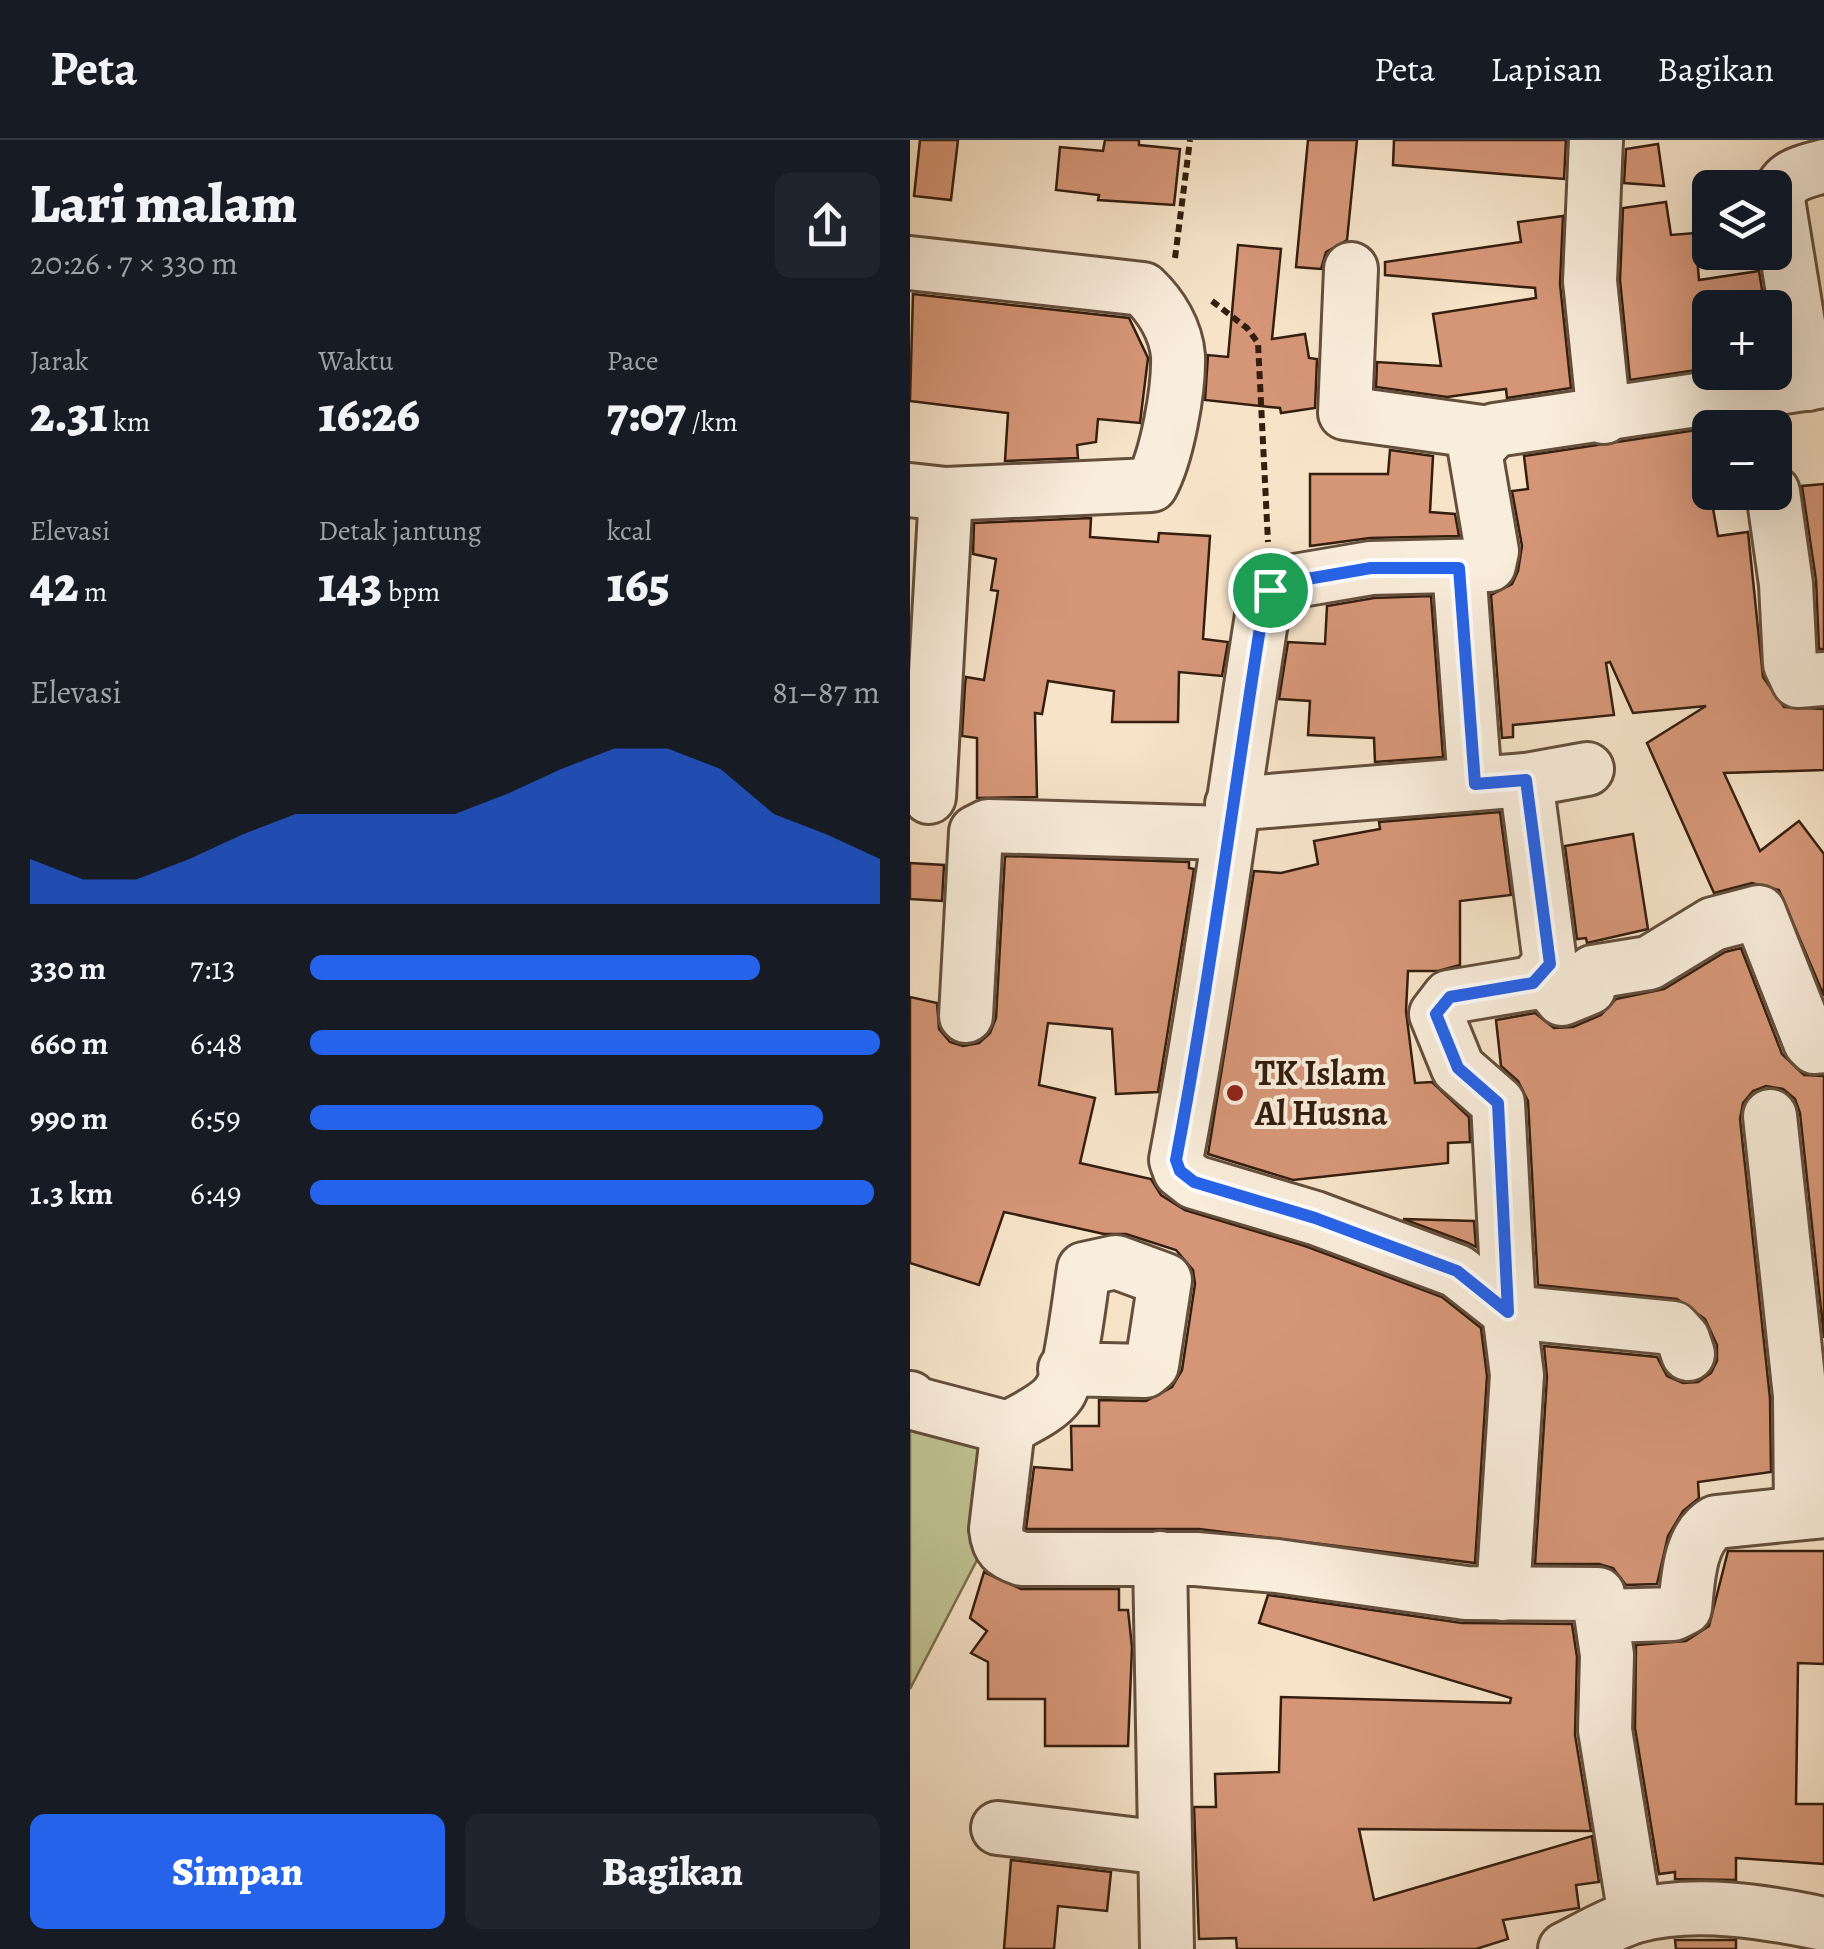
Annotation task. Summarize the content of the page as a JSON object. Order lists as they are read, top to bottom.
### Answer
{
  "places": ["TK Islam Al Husna"],
  "page": {
    "header": "Peta",
    "nav": ["Peta", "Lapisan", "Bagikan"],
    "heading": ["Lari malam", "20:26 · 7 × 330 m"],
    "map_buttons": ["+", "−"],
    "stats": [
      ["Jarak", "2.31 km"],
      ["Waktu", "16:26"],
      ["Pace", "7:07 /km"],
      ["Elevasi", "42 m"],
      ["Detak jantung", "143 bpm"],
      ["kcal", "165"]
    ],
    "chart": ["Elevasi", "81–87 m"],
    "list": [
      {
        "name": "330 m",
        "note": "7:13"
      },
      {
        "name": "660 m",
        "note": "6:48"
      },
      {
        "name": "990 m",
        "note": "6:59"
      },
      {
        "name": "1.3 km",
        "note": "6:49"
      }
    ],
    "buttons": ["Simpan", "Bagikan"]
  }
}
